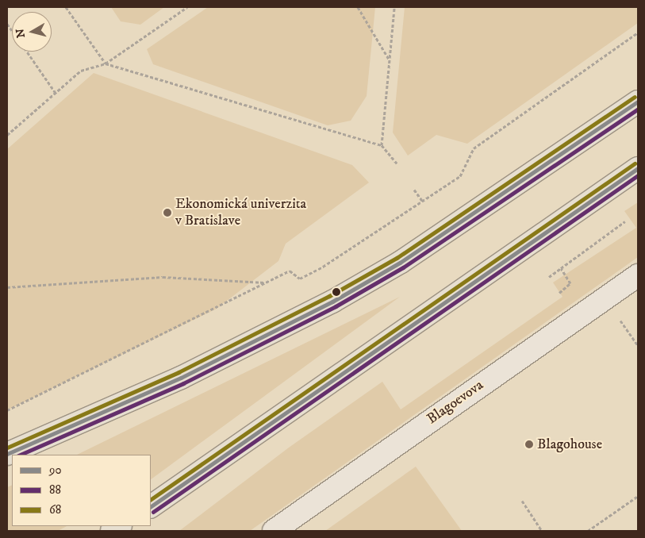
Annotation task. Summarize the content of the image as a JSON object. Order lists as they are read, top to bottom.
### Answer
{
  "streets": {
    "street": ["Blagoevova"]
  },
  "places": ["Ekonomická univerzita v Bratislave", "Blagohouse"],
  "lines": ["transit line 68", "transit line 90", "transit line 88"],
  "legend": ["90", "88", "68"],
  "north": "left"
}
